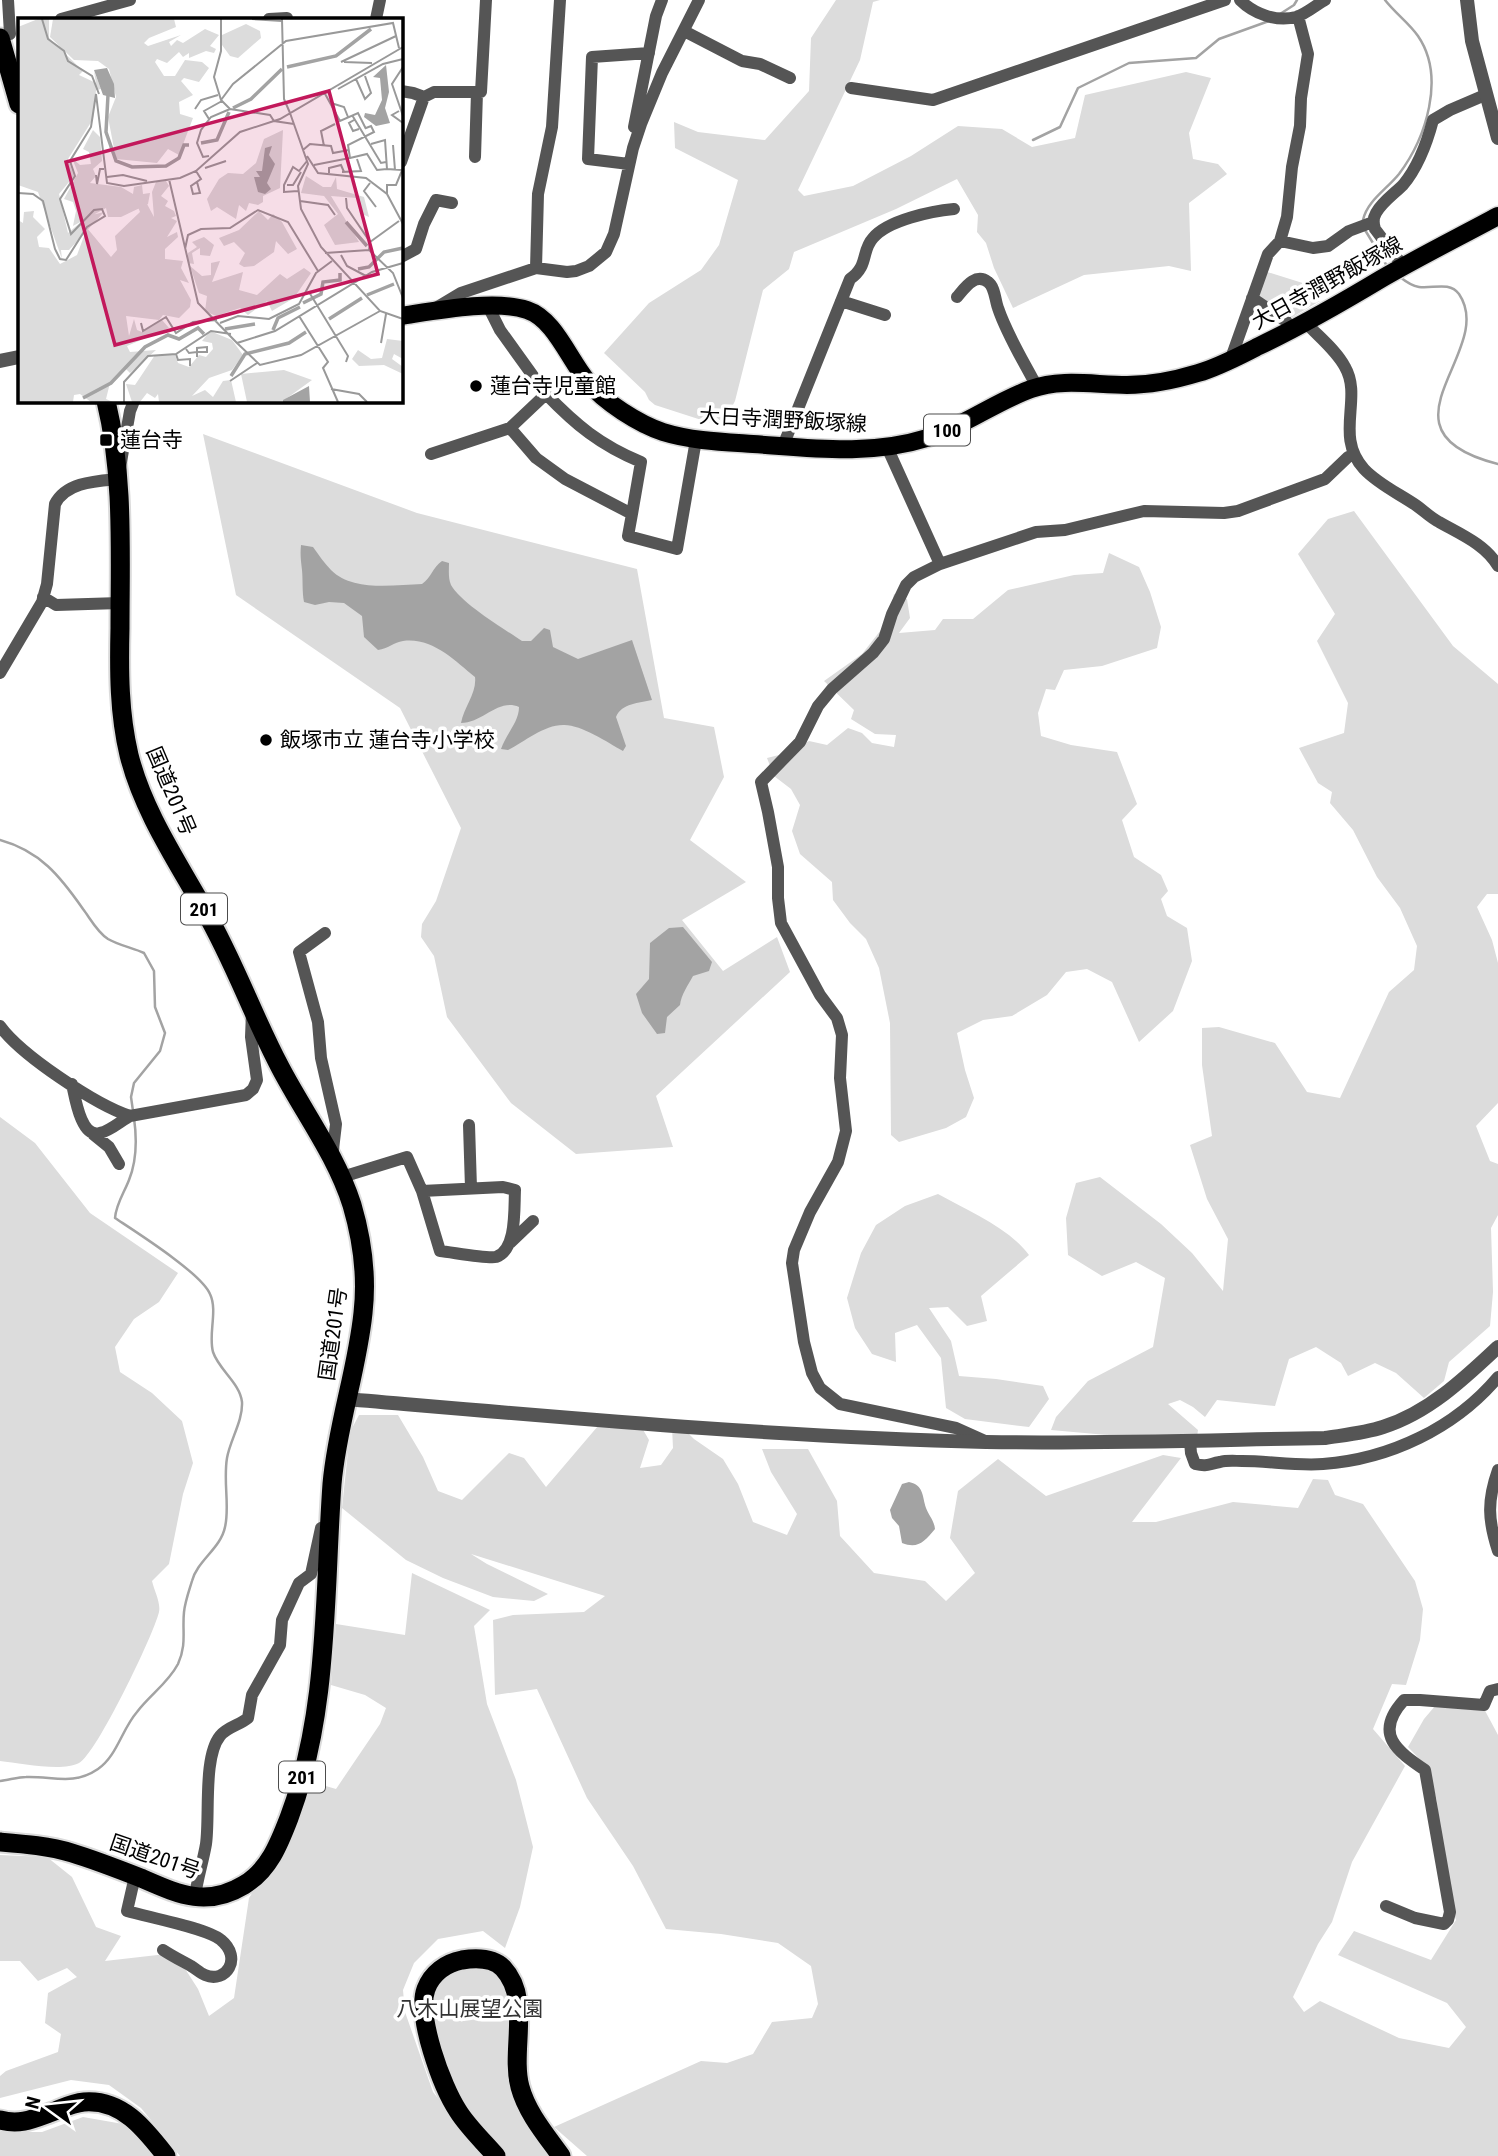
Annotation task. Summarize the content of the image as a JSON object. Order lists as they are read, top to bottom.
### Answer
{
  "streets": {
    "highway": ["国道201号", "201"],
    "main road": ["大日寺潤野飯塚線", "100"]
  },
  "parks": ["八木山展望公園"],
  "places": {
    "other": ["蓮台寺児童館", "飯塚市立 蓮台寺小学校"],
    "transit": ["蓮台寺"]
  },
  "north": "left"
}
